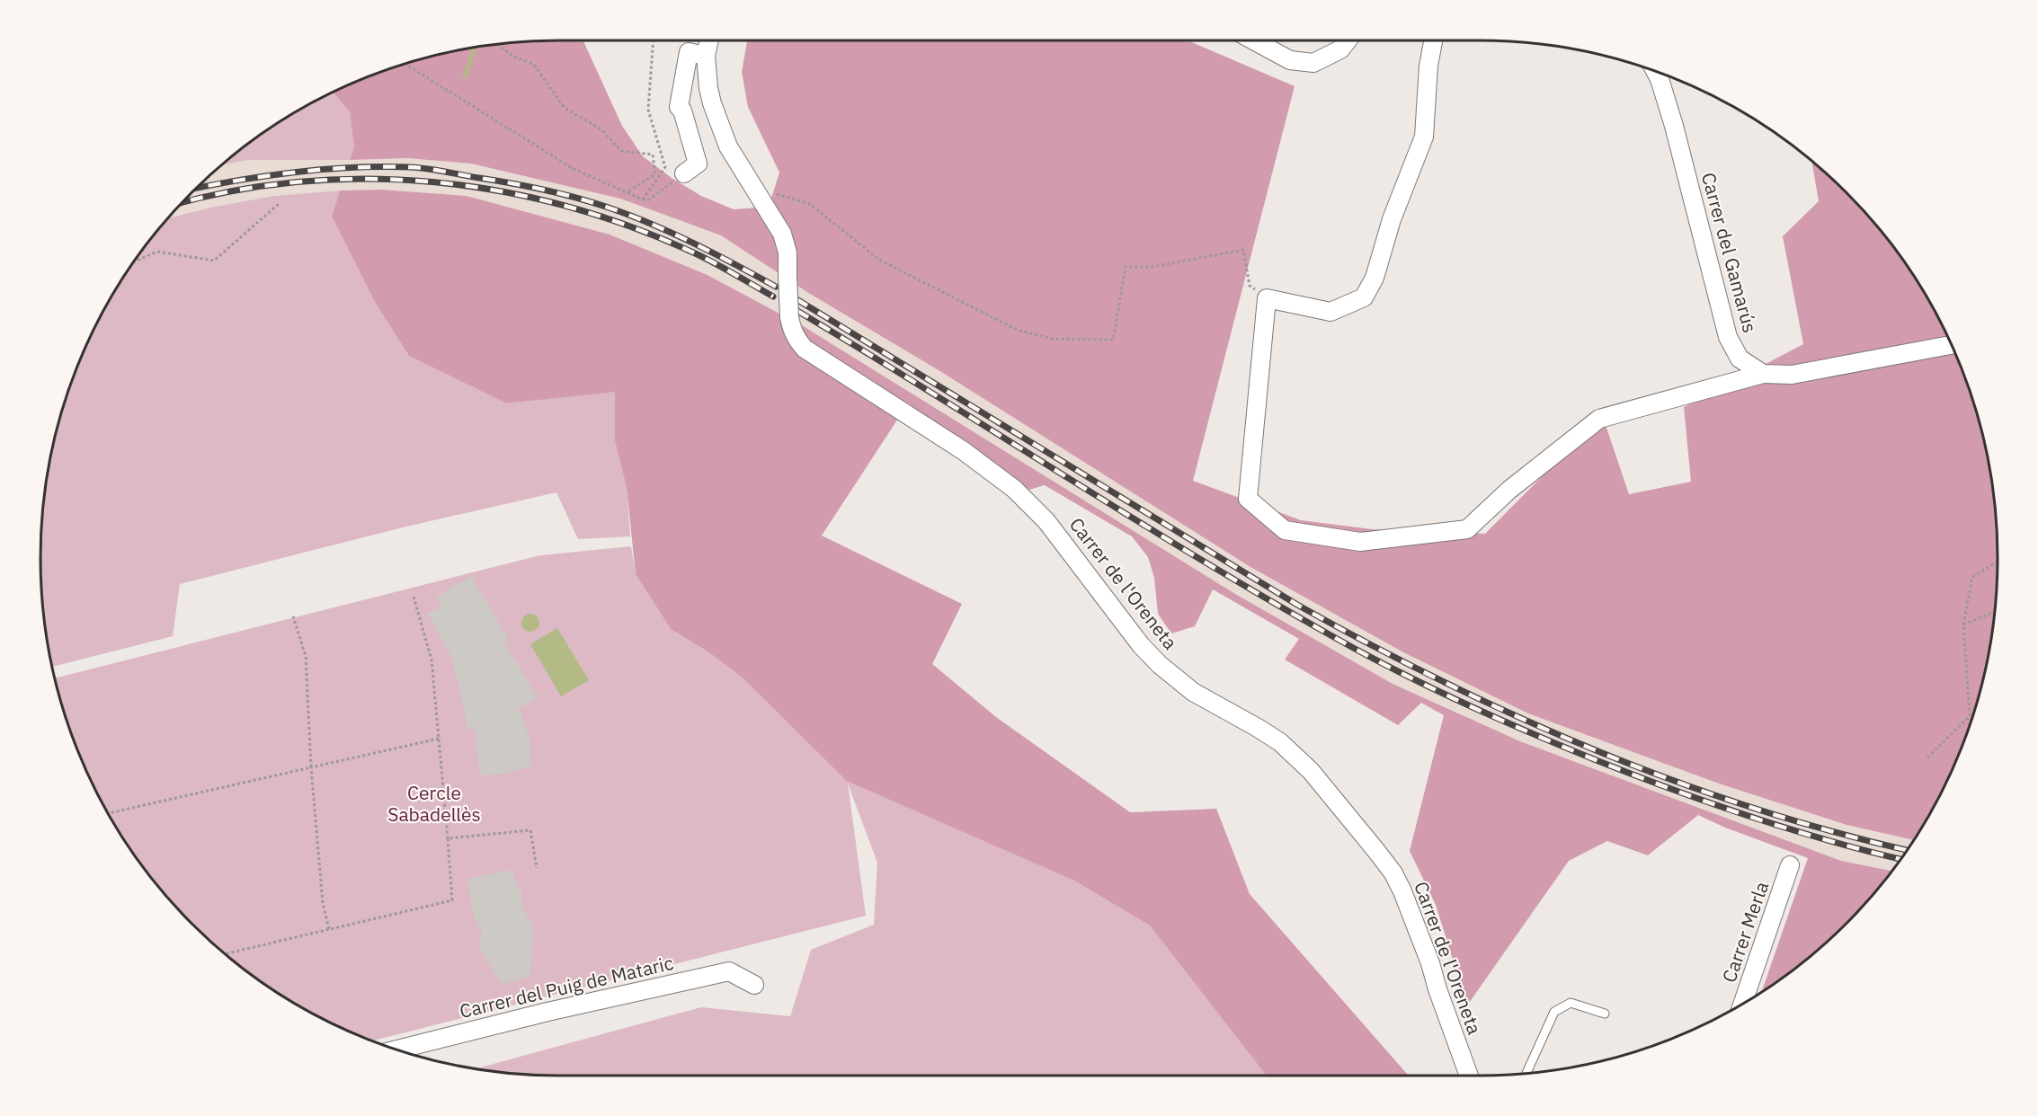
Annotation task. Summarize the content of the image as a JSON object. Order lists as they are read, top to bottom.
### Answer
{
  "streets": {
    "street": [
      "Carrer del Gamarús",
      "Carrer de l'Oreneta",
      "Carrer Merla",
      "Carrer del Puig de Mataric"
    ]
  },
  "parks": ["Cercle Sabadellès"]
}
